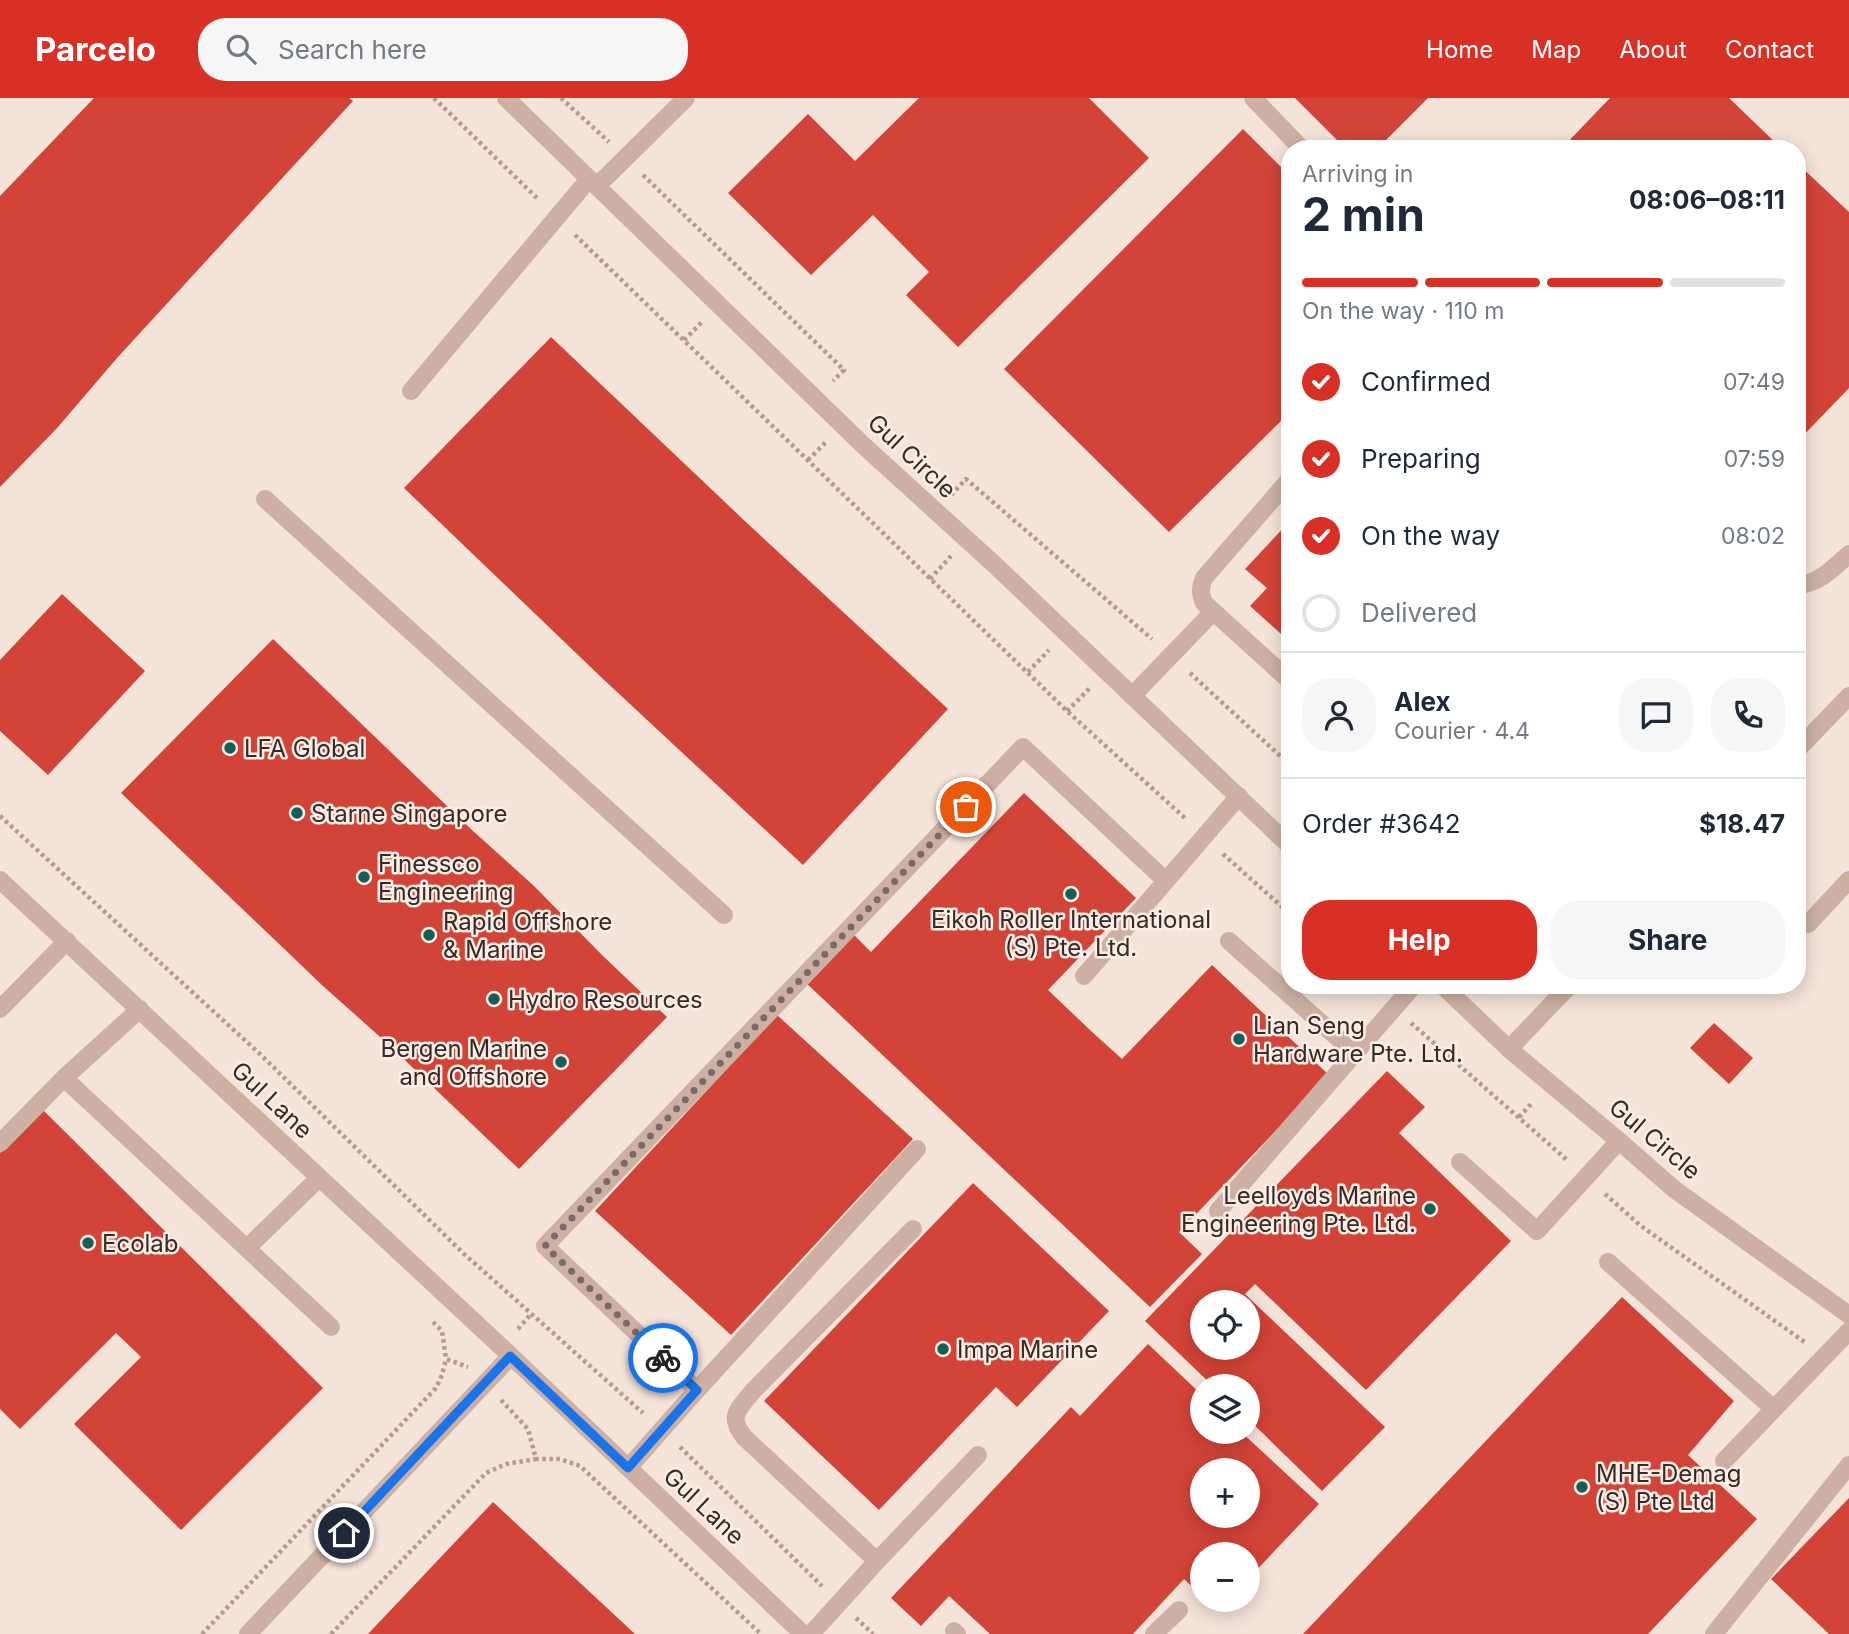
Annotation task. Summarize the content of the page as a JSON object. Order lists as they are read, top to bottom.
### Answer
{
  "streets": {
    "street": ["Gul Circle", "Gul Lane"]
  },
  "places": [
    "LFA Global",
    "Starne Singapore",
    "Finessco Engineering",
    "Eikoh Roller International (S) Pte. Ltd.",
    "Rapid Offshore & Marine",
    "Hydro Resources",
    "Lian Seng Hardware Pte. Ltd.",
    "Bergen Marine and Offshore",
    "Leelloyds Marine Engineering Pte. Ltd.",
    "Ecolab",
    "Impa Marine",
    "MHE-Demag (S) Pte Ltd"
  ],
  "page": {
    "header": "Parcelo",
    "search": "Search here",
    "nav": [
      "Home",
      "Map",
      "About",
      "Contact"
    ],
    "heading": ["2 min", "Arriving in", "08:06–08:11"],
    "panel": [
      "Alex",
      "Courier · 4.4",
      "Order #3642",
      "$18.47"
    ],
    "bar": "On the way · 110 m",
    "list": [
      ["Confirmed", "07:49"],
      ["Preparing", "07:59"],
      ["On the way", "08:02"],
      "Delivered"
    ],
    "buttons": ["Help", "Share"],
    "map_buttons": ["+", "−"]
  }
}
